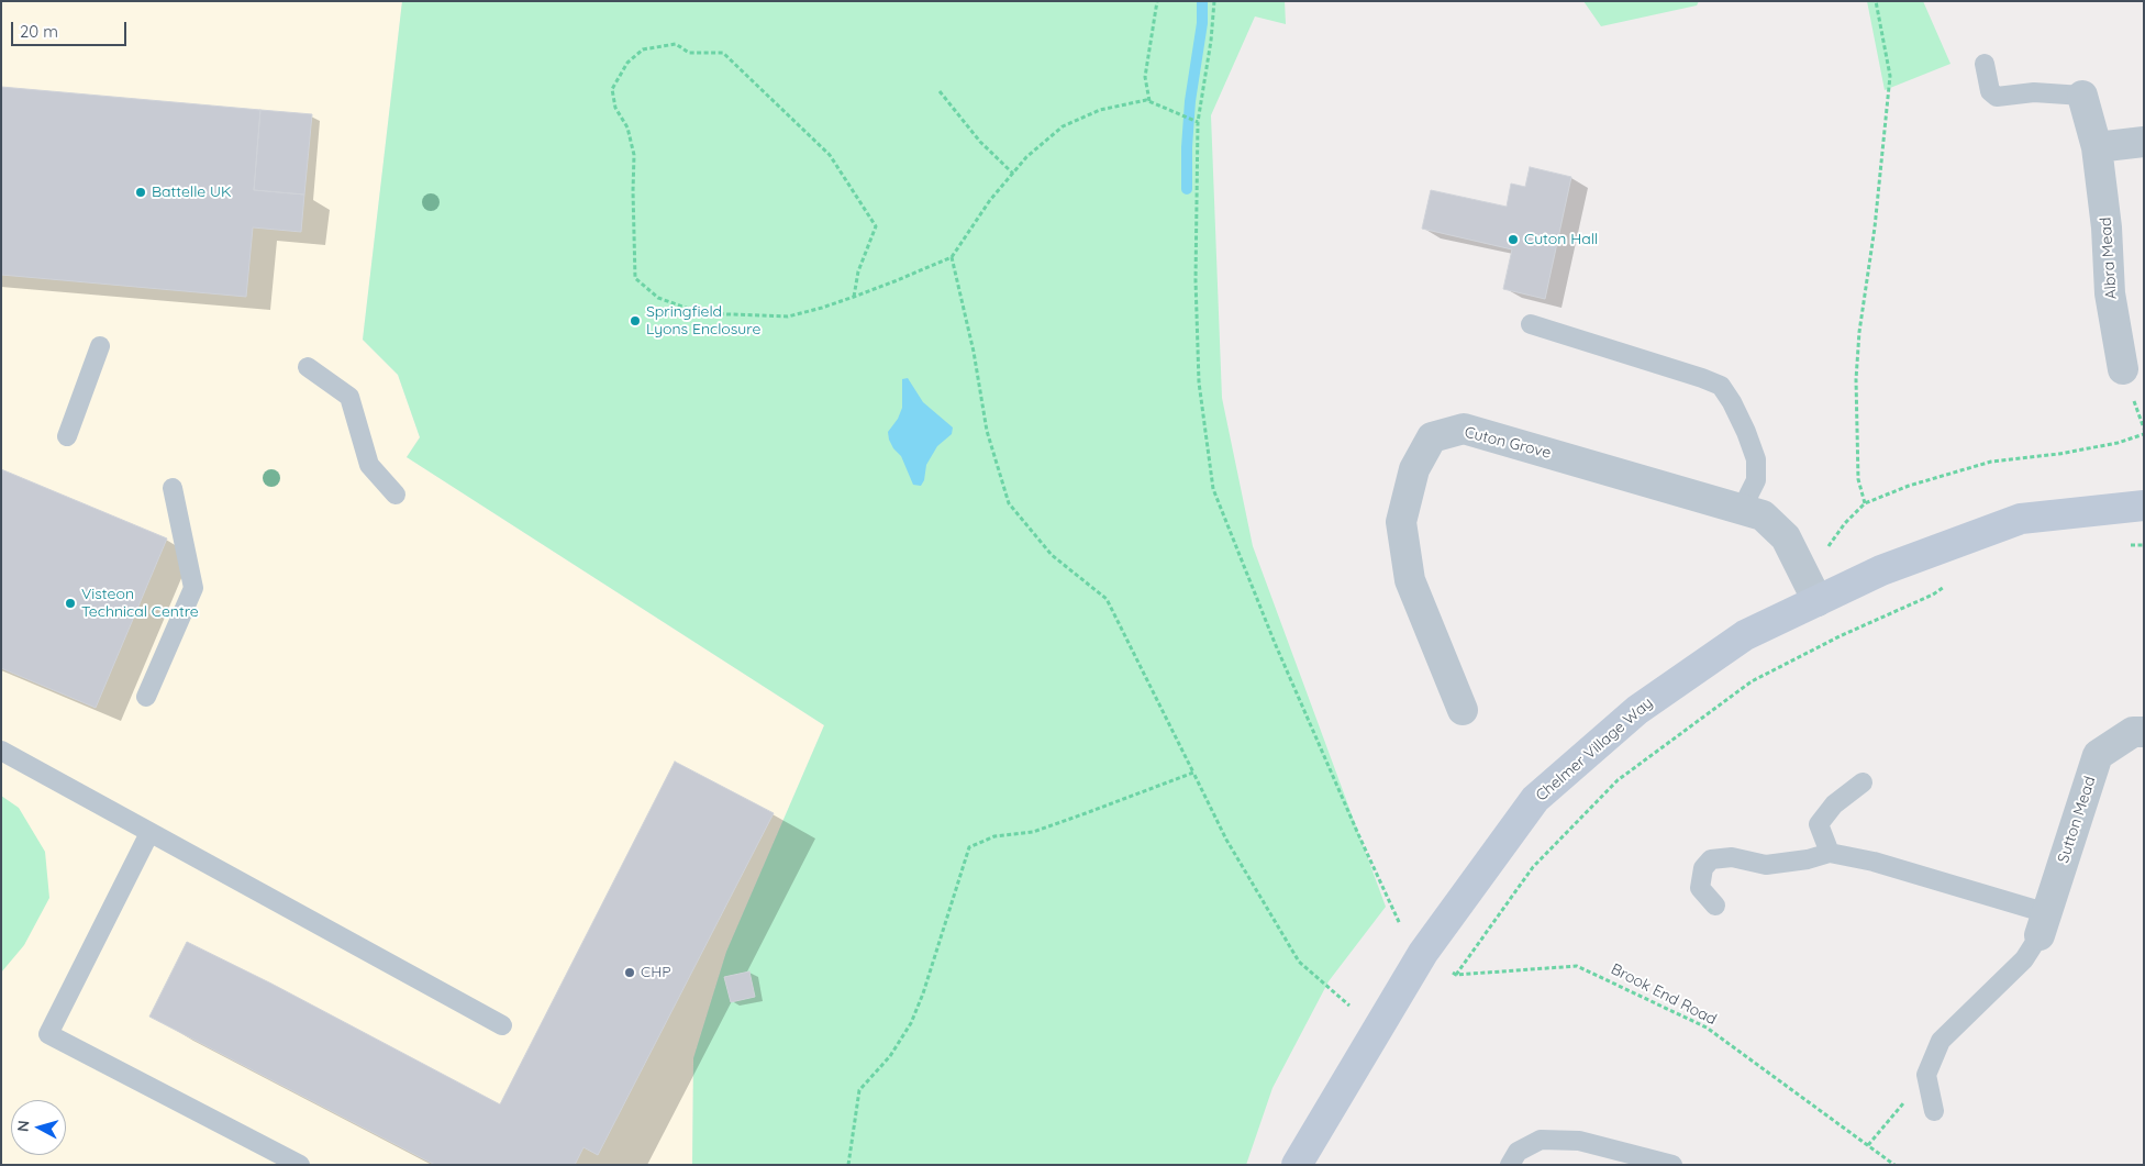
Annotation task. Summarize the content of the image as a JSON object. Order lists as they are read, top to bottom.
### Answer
{
  "streets": {
    "street": [
      "Albra Mead",
      "Cuton Grove",
      "Chelmer Village Way",
      "Sutton Mead"
    ],
    "path": ["Brook End Road"]
  },
  "crossings": [
    ["Cuton Grove", "Chelmer Village Way"]
  ],
  "places": [
    "Battelle UK",
    "Cuton Hall",
    "Springfield Lyons Enclosure",
    "Visteon Technical Centre",
    "CHP"
  ],
  "scale_bar": "20 m",
  "north": "left"
}
